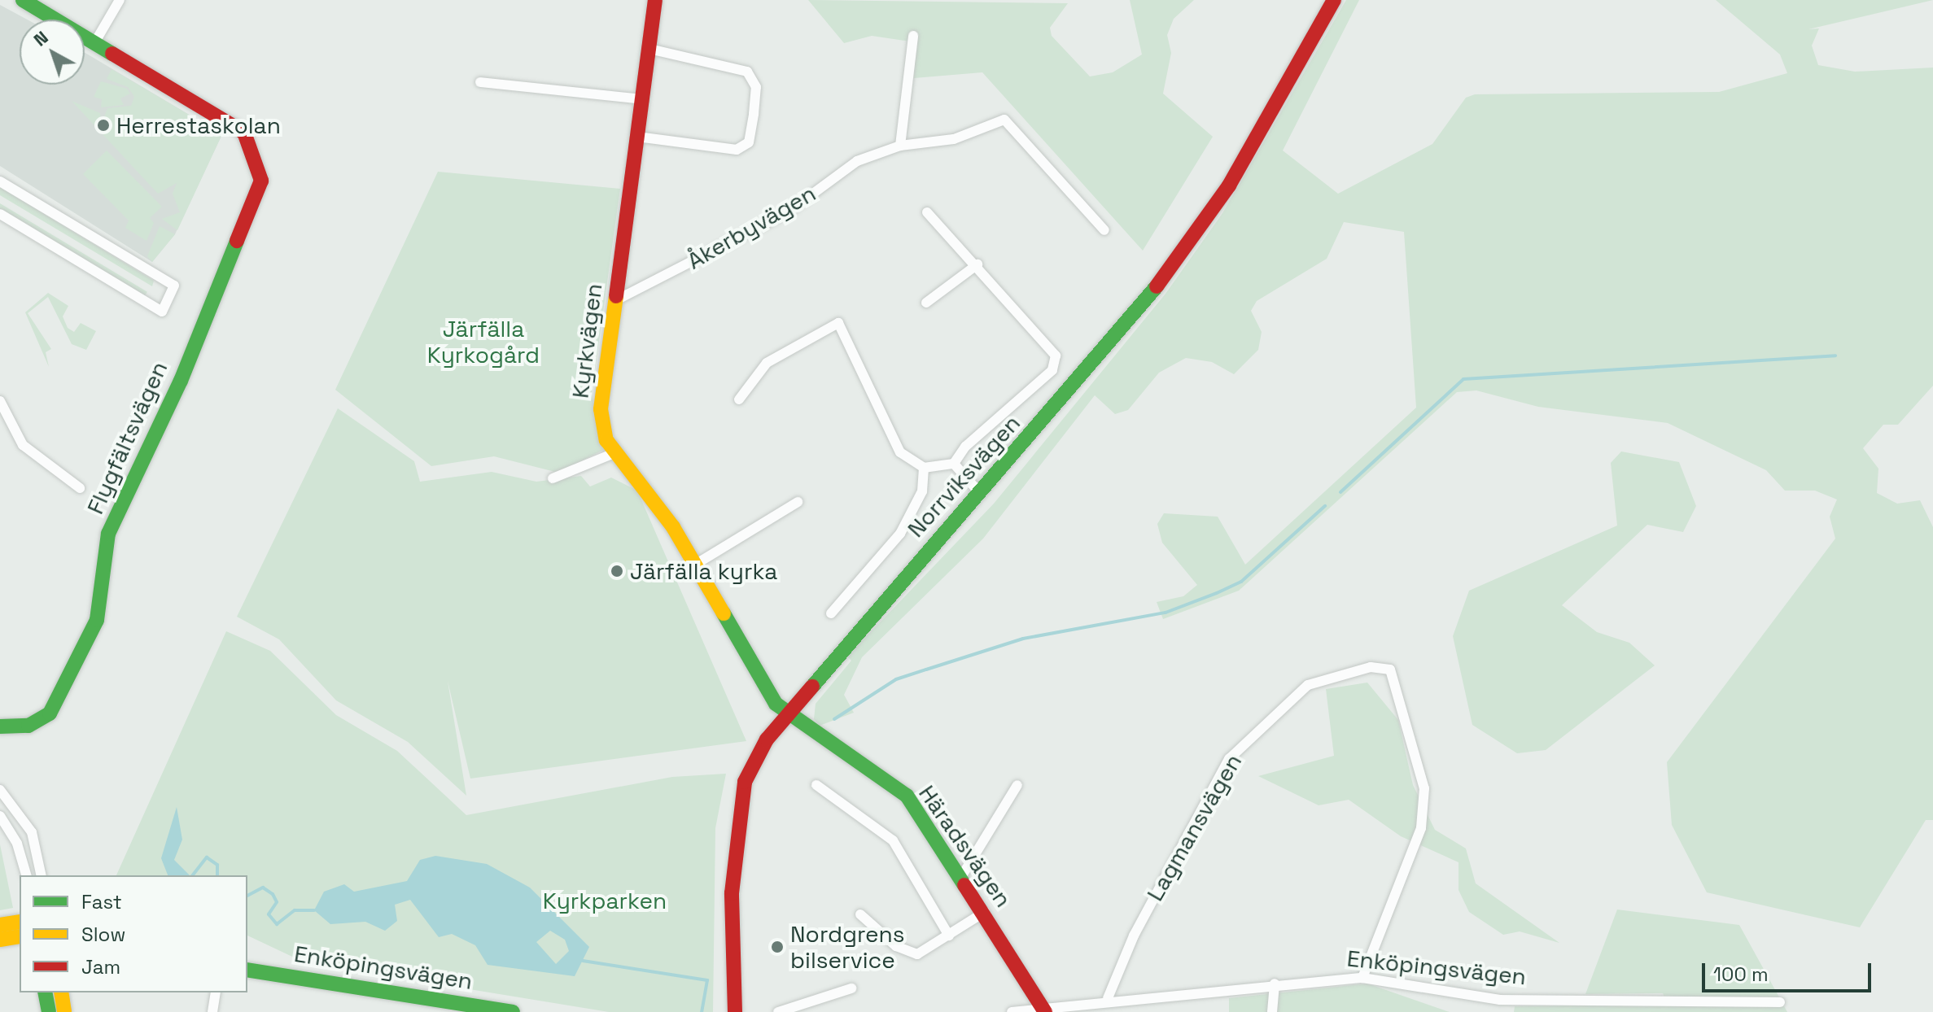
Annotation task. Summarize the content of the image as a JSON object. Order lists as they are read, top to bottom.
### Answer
{
  "streets": {
    "street": [
      "Åkerbyvägen",
      "Kyrkvägen",
      "Flygfältsvägen",
      "Norrviksvägen",
      "Lagmansvägen",
      "Häradsvägen",
      "Enköpingsvägen"
    ]
  },
  "crossings": [
    ["Åkerbyvägen", "Kyrkvägen"],
    ["Kyrkvägen", "Norrviksvägen"],
    ["Kyrkvägen", "Häradsvägen"],
    ["Norrviksvägen", "Häradsvägen"],
    ["Lagmansvägen", "Enköpingsvägen"],
    ["Häradsvägen", "Enköpingsvägen"]
  ],
  "parks": ["Järfälla Kyrkogård", "Kyrkparken"],
  "places": ["Herrestaskolan", "Järfälla kyrka", "Nordgrens bilservice"],
  "legend": ["Fast", "Slow", "Jam"],
  "scale_bar": "100 m",
  "north": "top left"
}
